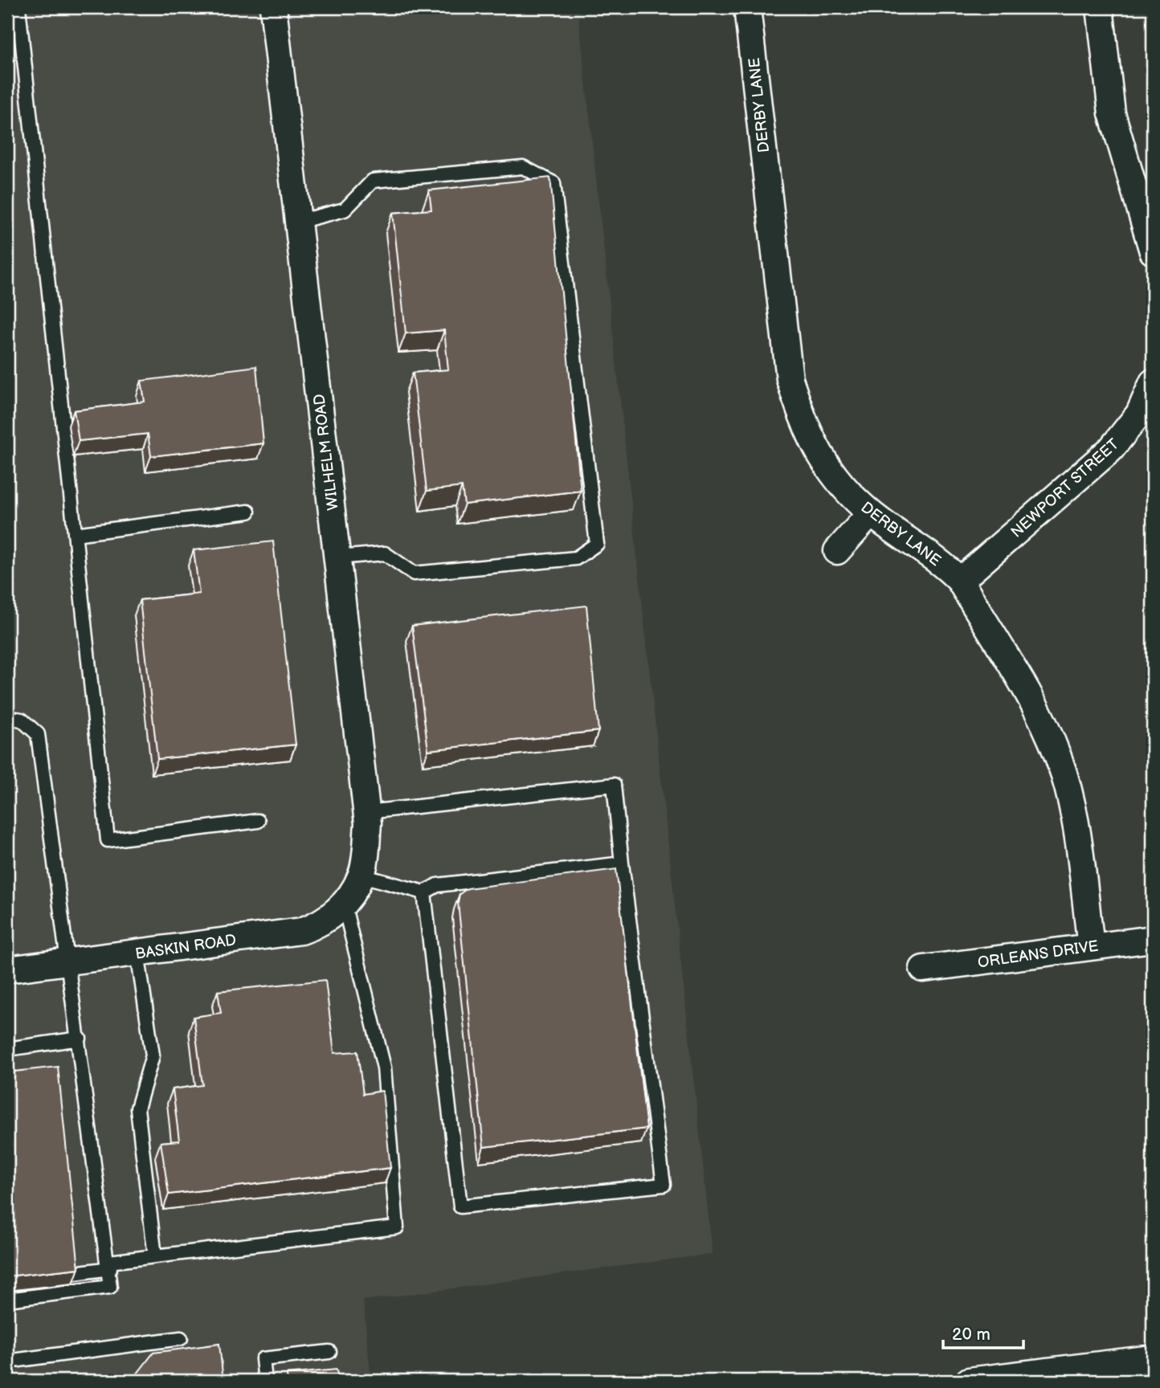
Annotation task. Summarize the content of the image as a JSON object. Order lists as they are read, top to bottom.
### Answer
{
  "streets": {
    "street": [
      "DERBY LANE",
      "WILHELM ROAD",
      "NEWPORT STREET",
      "BASKIN ROAD",
      "ORLEANS DRIVE"
    ]
  },
  "crossings": [
    ["DERBY LANE", "NEWPORT STREET"],
    ["DERBY LANE", "ORLEANS DRIVE"],
    ["WILHELM ROAD", "BASKIN ROAD"]
  ],
  "scale_bar": "20 m"
}
